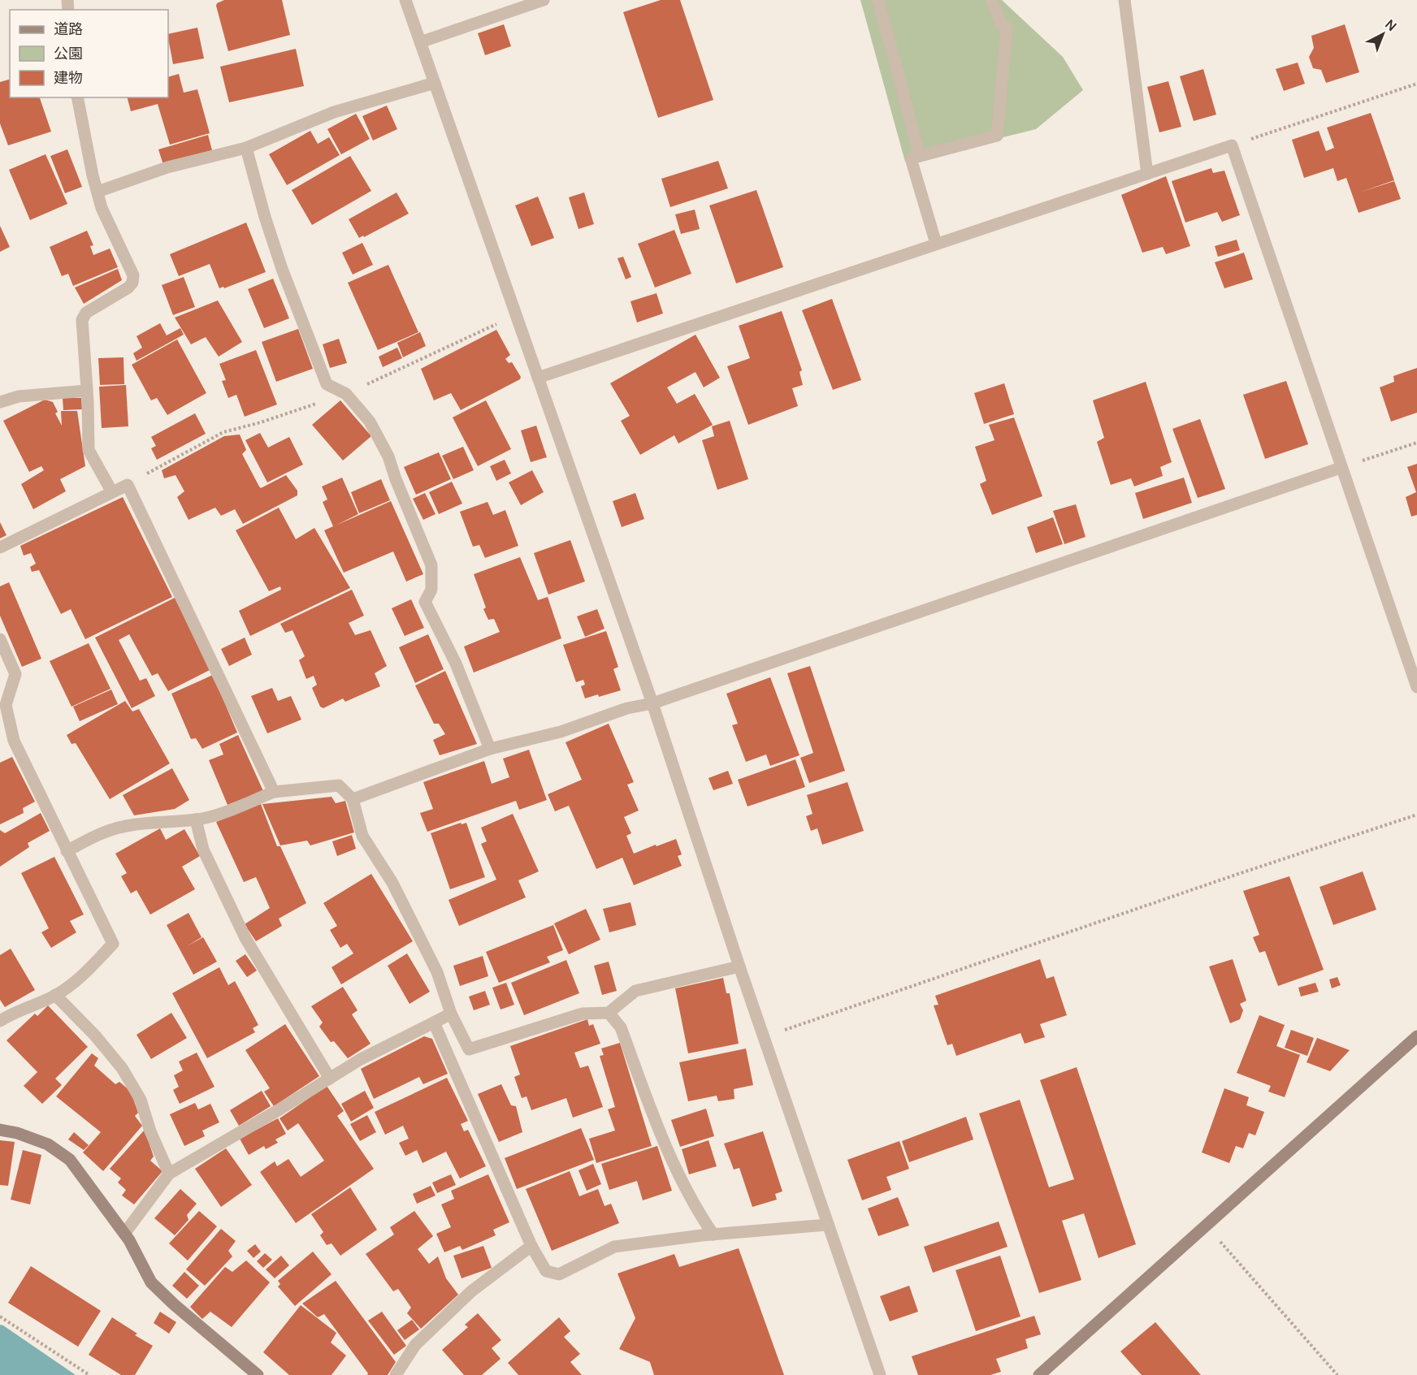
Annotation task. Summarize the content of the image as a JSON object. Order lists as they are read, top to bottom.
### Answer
{
  "legend": ["道路", "公園", "建物"],
  "north": "top right"
}
